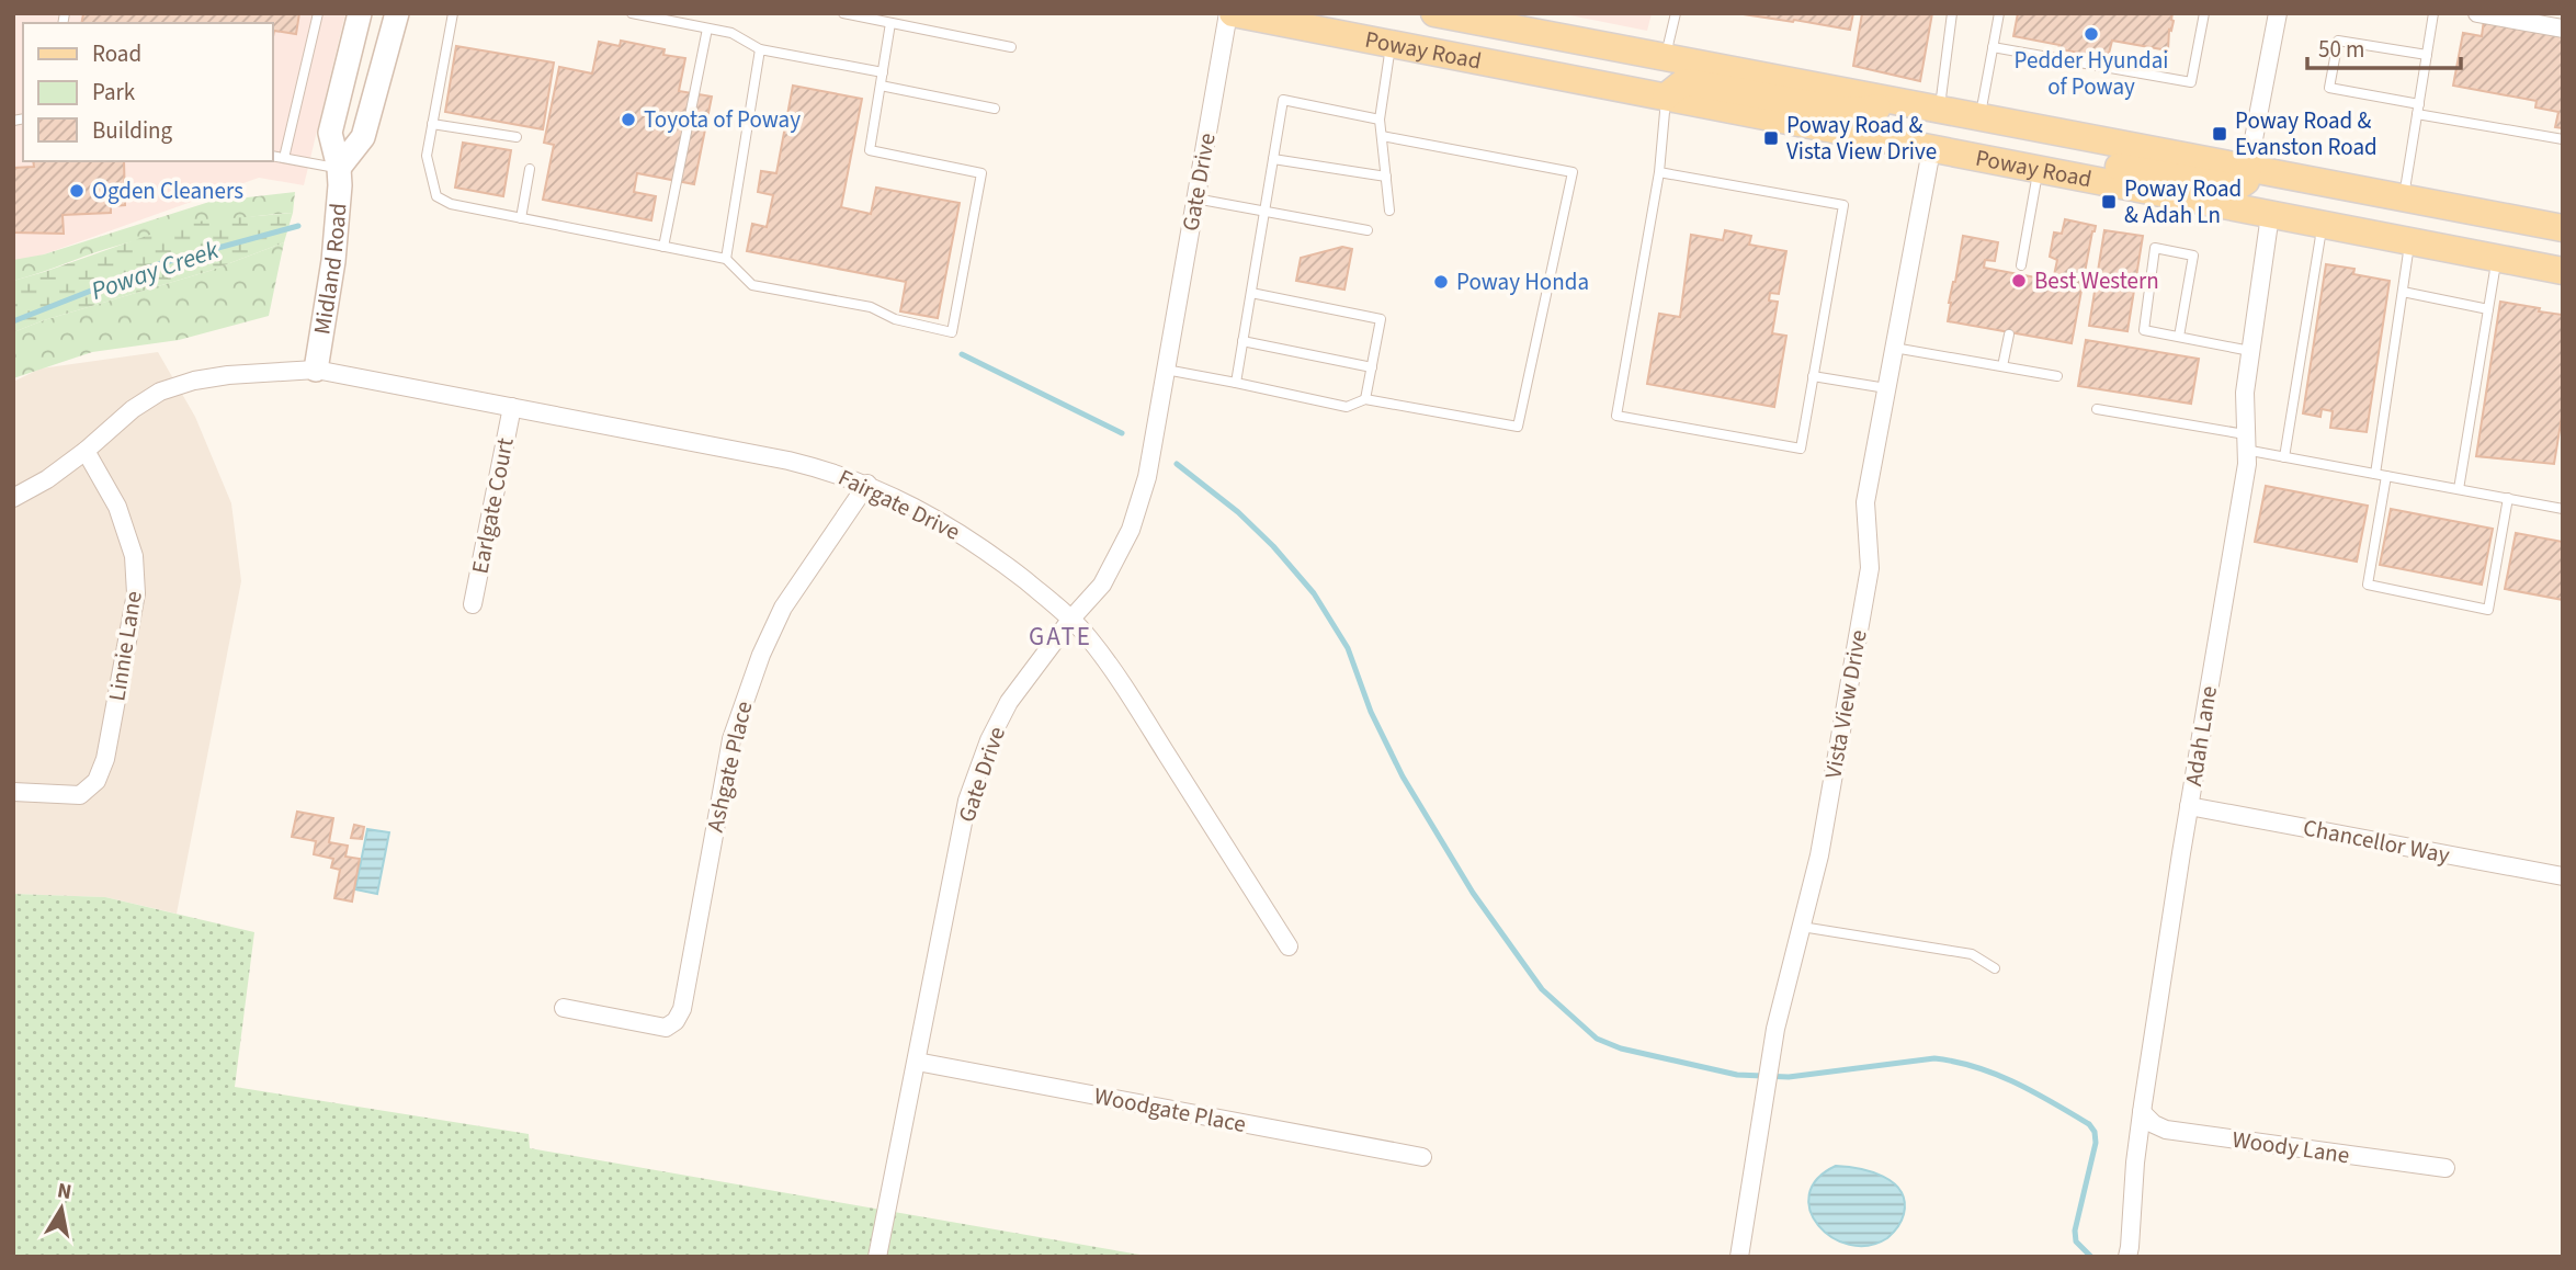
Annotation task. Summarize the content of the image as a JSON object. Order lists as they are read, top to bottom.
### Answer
{
  "streets": {
    "main road": ["Poway Road"],
    "street": [
      "Gate Drive",
      "Midland Road",
      "Fairgate Drive",
      "Earlgate Court",
      "Linnie Lane",
      "Vista View Drive",
      "Adah Lane",
      "Ashgate Place",
      "Chancellor Way",
      "Woodgate Place",
      "Woody Lane"
    ]
  },
  "crossings": [
    ["Poway Road", "Gate Drive"],
    ["Poway Road", "Vista View Drive"],
    ["Poway Road", "Adah Lane"],
    ["Gate Drive", "Fairgate Drive"],
    ["Gate Drive", "Woodgate Place"],
    ["Midland Road", "Fairgate Drive"],
    ["Fairgate Drive", "Earlgate Court"],
    ["Fairgate Drive", "Linnie Lane"],
    ["Fairgate Drive", "Ashgate Place"],
    ["Adah Lane", "Chancellor Way"],
    ["Adah Lane", "Woody Lane"]
  ],
  "districts": ["GATE"],
  "water": ["Poway Creek"],
  "places": {
    "other": [
      "Pedder Hyundai of Poway",
      "Toyota of Poway",
      "Ogden Cleaners",
      "Best Western",
      "Poway Honda"
    ],
    "transit": ["Poway Road & Evanston Road", "Poway Road & Vista View Drive", "Poway Road & Adah Ln"]
  },
  "legend": ["Road", "Park", "Building"],
  "scale_bar": "50 m",
  "north": "top"
}
